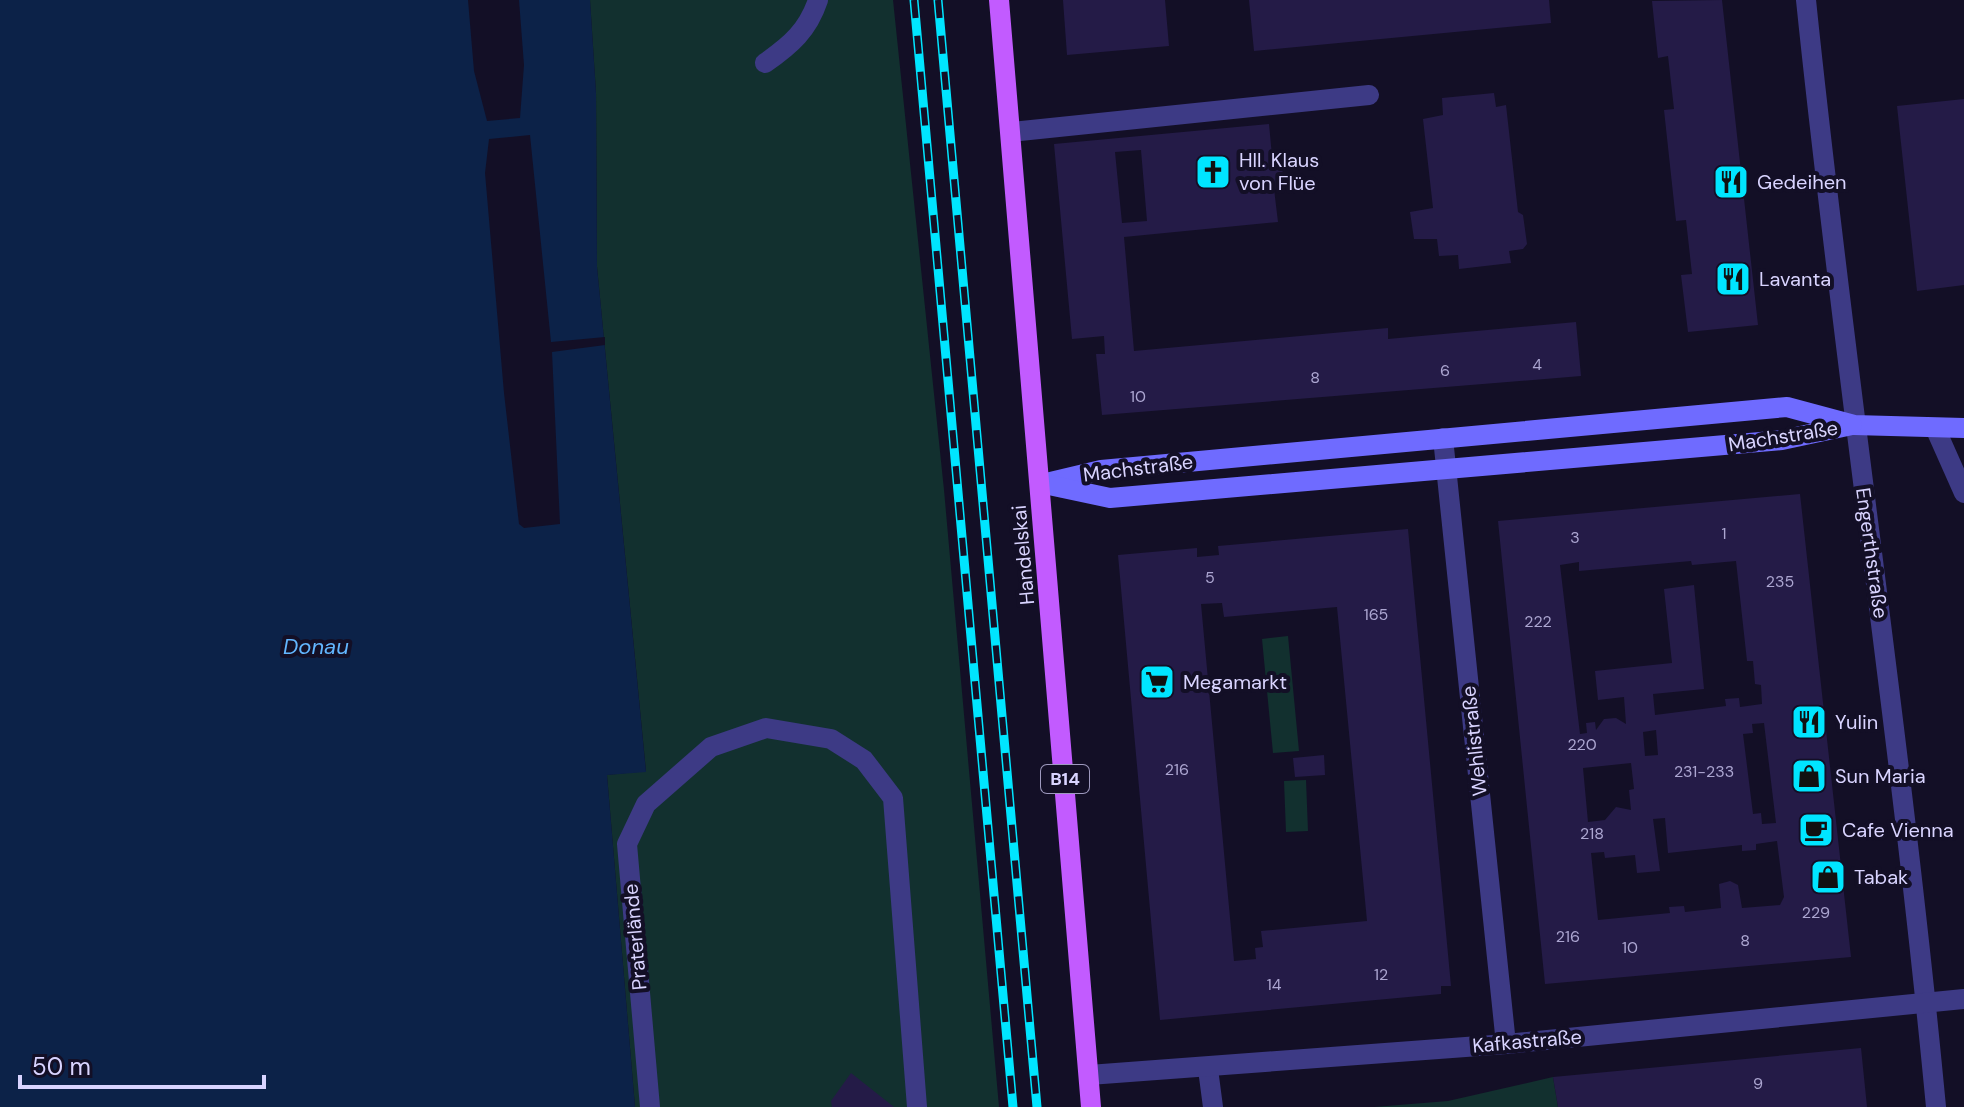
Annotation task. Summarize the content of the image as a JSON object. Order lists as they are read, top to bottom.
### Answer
{
  "streets": {
    "main road": ["Machstraße", "Handelskai", "B14"],
    "street": [
      "Engerthstraße",
      "Wehlistraße",
      "Praterlände",
      "Kafkastraße"
    ]
  },
  "crossings": [
    ["Machstraße", "Engerthstraße"],
    ["Machstraße", "Handelskai"],
    ["Machstraße", "Wehlistraße"],
    ["Engerthstraße", "Kafkastraße"],
    ["Handelskai", "Kafkastraße"],
    ["Wehlistraße", "Kafkastraße"]
  ],
  "water": ["Donau"],
  "places": {
    "church": ["Hll. Klaus von Flüe"],
    "restaurant": ["Gedeihen", "Lavanta", "Yulin"],
    "supermarket": ["Megamarkt"],
    "shop": ["Sun Maria", "Tabak"],
    "cafe": ["Cafe Vienna"]
  },
  "house_numbers": [
    "4",
    "6",
    "8",
    "10",
    "1",
    "3",
    "5",
    "235",
    "165",
    "222",
    "220",
    "216",
    "231-233",
    "218",
    "229",
    "216",
    "8",
    "10",
    "12",
    "14",
    "9"
  ],
  "scale_bar": "50 m"
}
